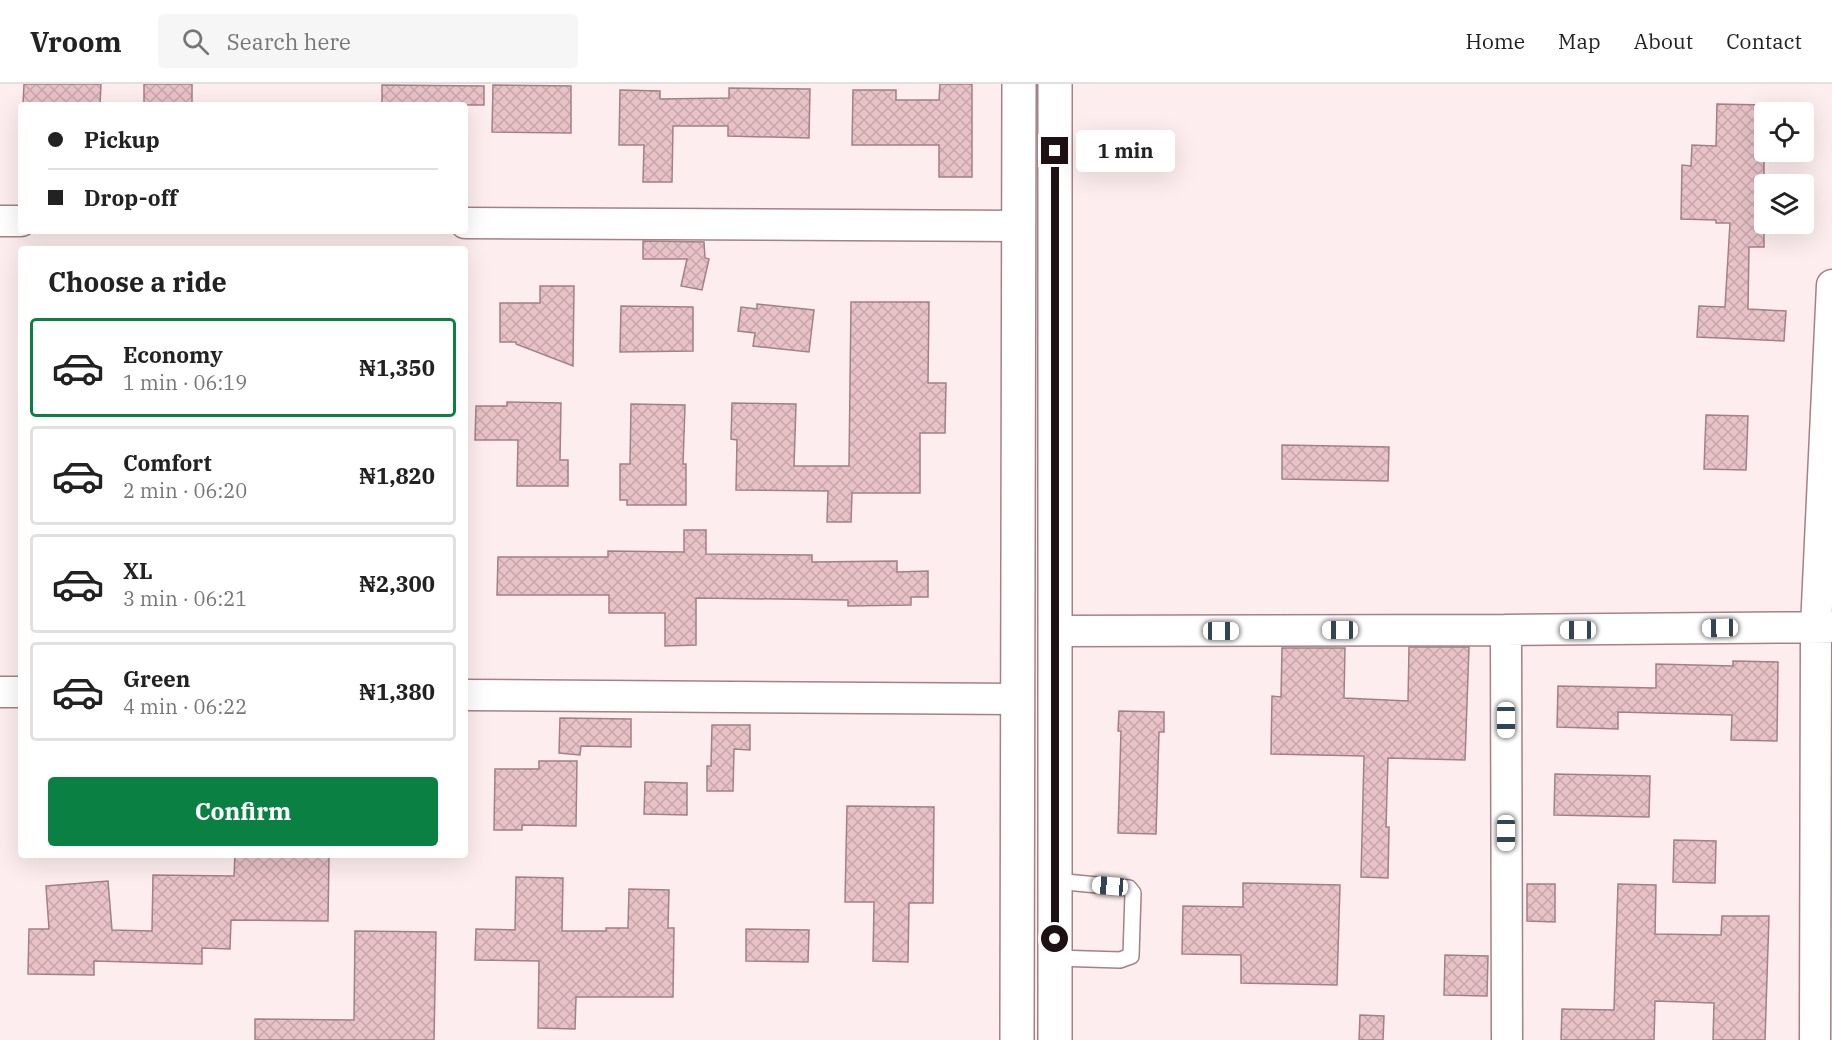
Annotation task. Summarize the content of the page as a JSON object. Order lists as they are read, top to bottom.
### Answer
{
  "page": {
    "header": "Vroom",
    "search": "Search here",
    "nav": [
      "Home",
      "Map",
      "About",
      "Contact"
    ],
    "banner": ["Pickup", "Drop-off"],
    "bubble": "1 min",
    "heading": "Choose a ride",
    "list": [
      {
        "name": "Economy",
        "note": "1 min · 06:19",
        "value": "₦1,350"
      },
      {
        "name": "Comfort",
        "note": "2 min · 06:20",
        "value": "₦1,820"
      },
      {
        "name": "XL",
        "note": "3 min · 06:21",
        "value": "₦2,300"
      },
      {
        "name": "Green",
        "note": "4 min · 06:22",
        "value": "₦1,380"
      }
    ],
    "buttons": "Confirm"
  }
}
